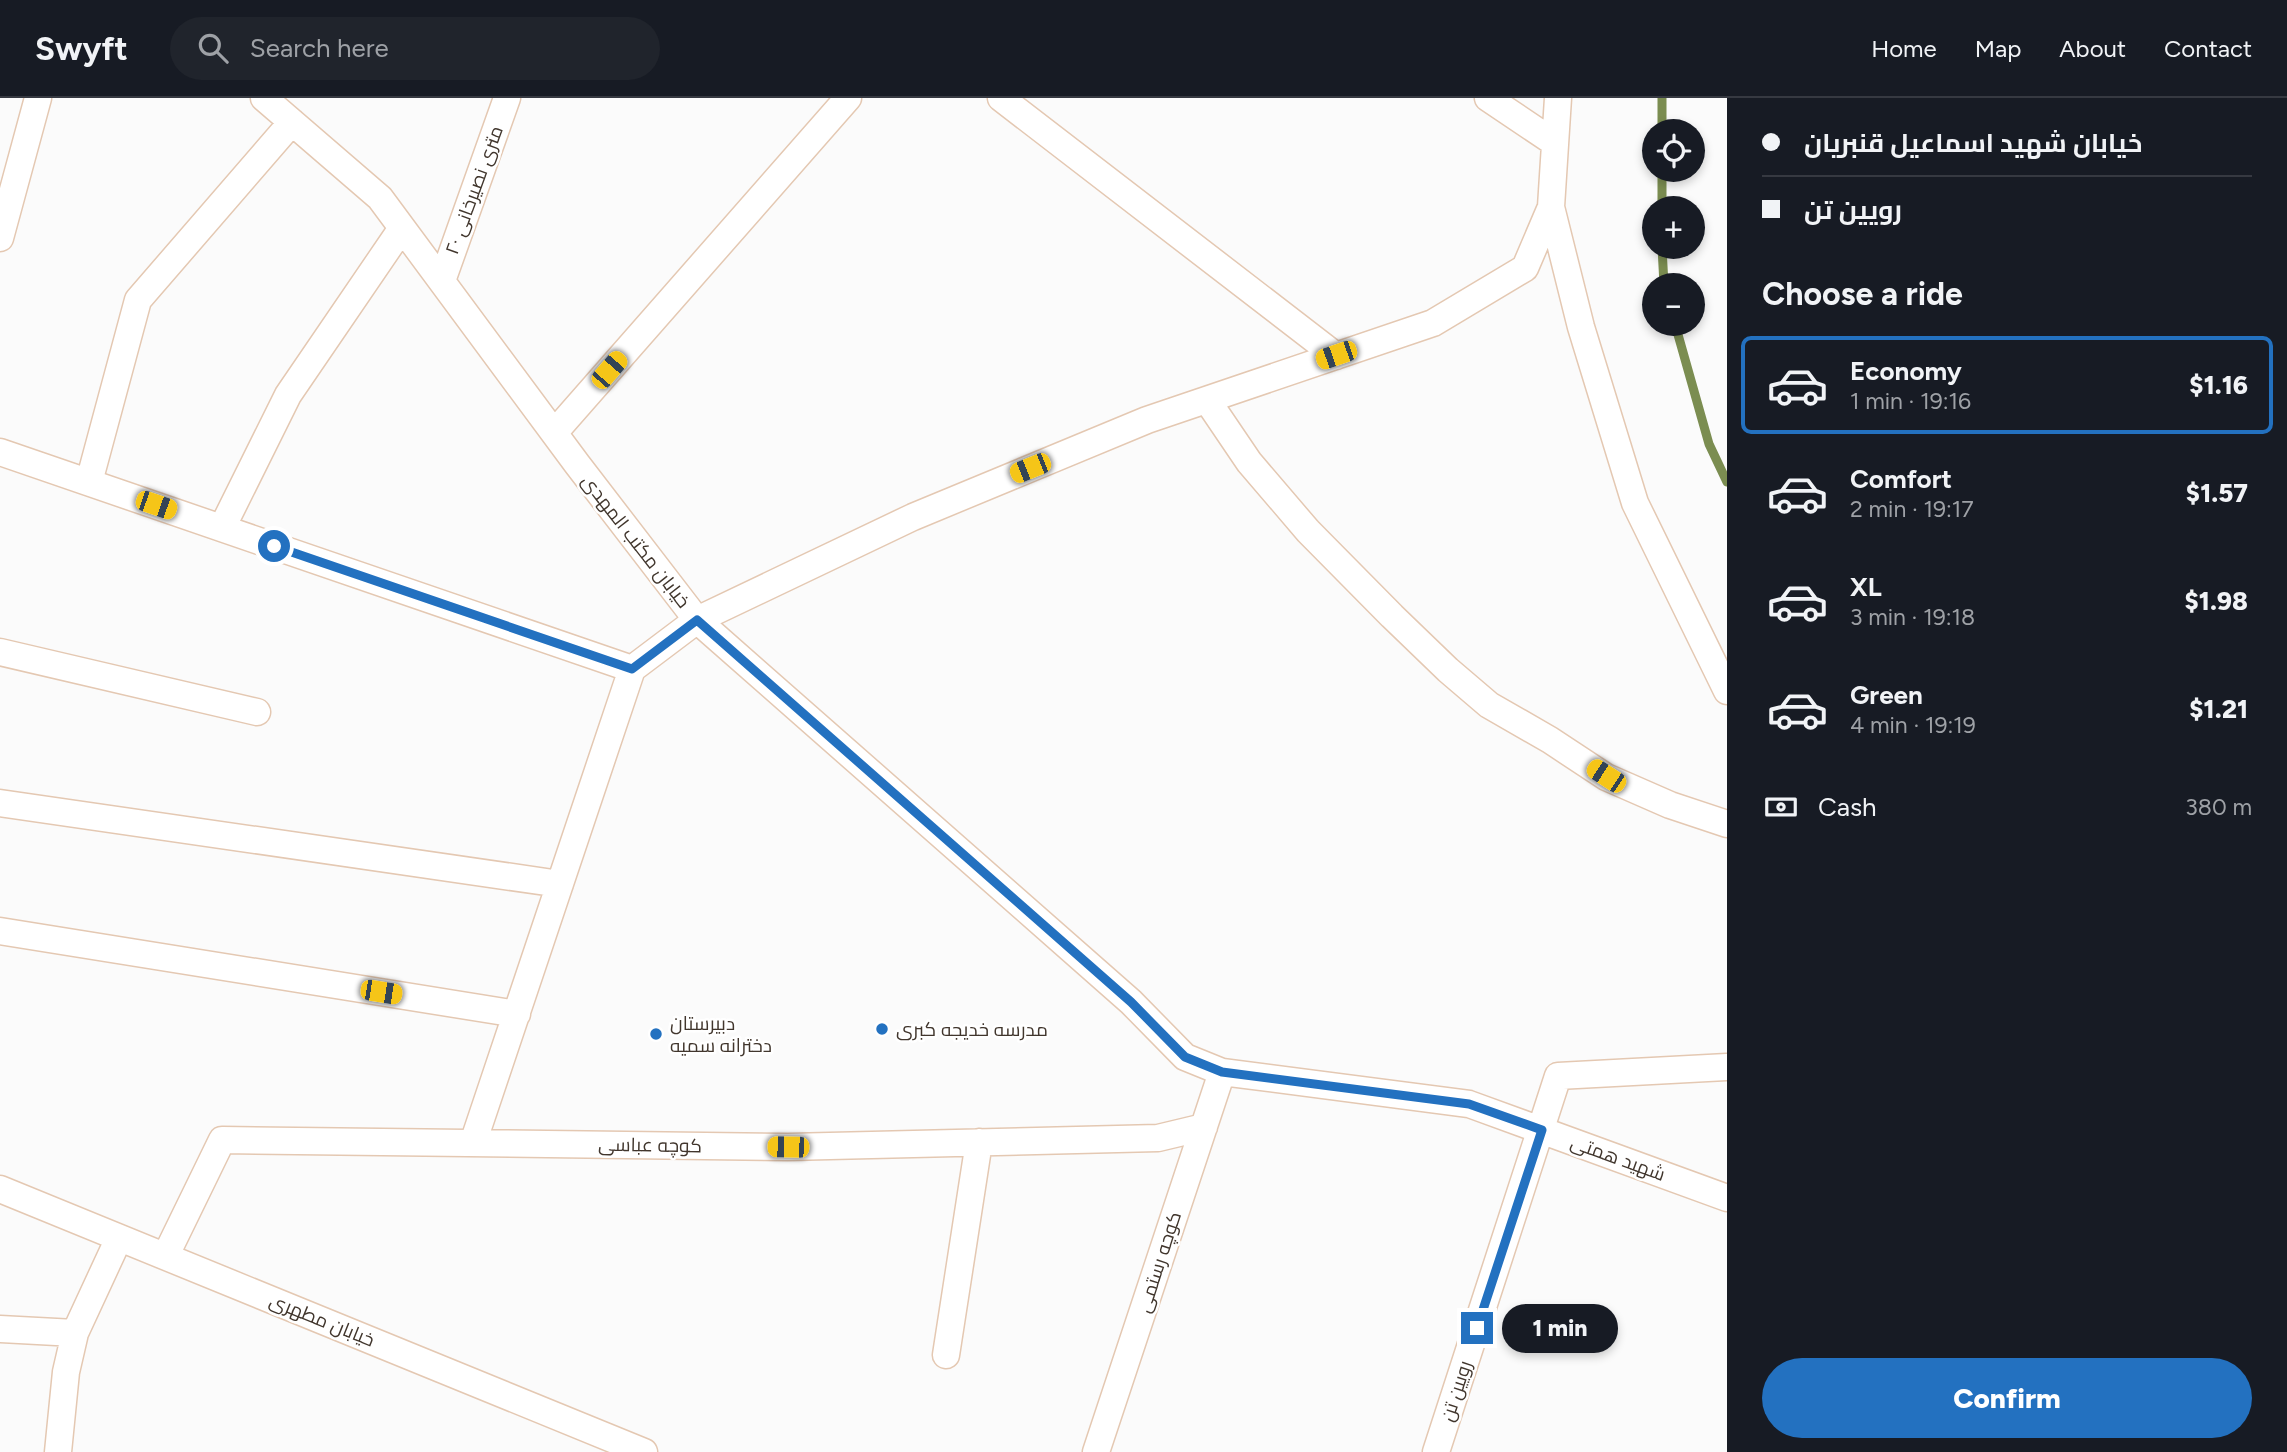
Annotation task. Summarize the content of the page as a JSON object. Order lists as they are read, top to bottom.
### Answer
{
  "streets": {
    "street": [
      "۲۰ متری نصیرخانی",
      "خیابان مکتب المهدی",
      "کوچه عباسی",
      "شهید همتی",
      "کوچه رستمی",
      "خیابان مطهری",
      "رویین تن"
    ]
  },
  "crossings": [
    ["۲۰ متری نصیرخانی", "خیابان مکتب المهدی"],
    ["خیابان مکتب المهدی", "شهید همتی"],
    ["خیابان مکتب المهدی", "کوچه رستمی"],
    ["کوچه عباسی", "کوچه رستمی"],
    ["کوچه عباسی", "خیابان مطهری"],
    ["شهید همتی", "رویین تن"]
  ],
  "places": ["مدرسه خدیجه کبری", "دبیرستان دخترانه سمیه"],
  "page": {
    "header": "Swyft",
    "search": "Search here",
    "nav": [
      "Home",
      "Map",
      "About",
      "Contact"
    ],
    "banner": ["خیابان شهید اسماعیل قنبریان", "رویین تن"],
    "map_buttons": ["+", "−"],
    "heading": "Choose a ride",
    "list": [
      {
        "name": "Economy",
        "note": "1 min · 19:16",
        "value": "$1.16"
      },
      {
        "name": "Comfort",
        "note": "2 min · 19:17",
        "value": "$1.57"
      },
      {
        "name": "XL",
        "note": "3 min · 19:18",
        "value": "$1.98"
      },
      {
        "name": "Green",
        "note": "4 min · 19:19",
        "value": "$1.21"
      }
    ],
    "pay": ["Cash", "380 m"],
    "bubble": "1 min",
    "buttons": "Confirm"
  }
}
